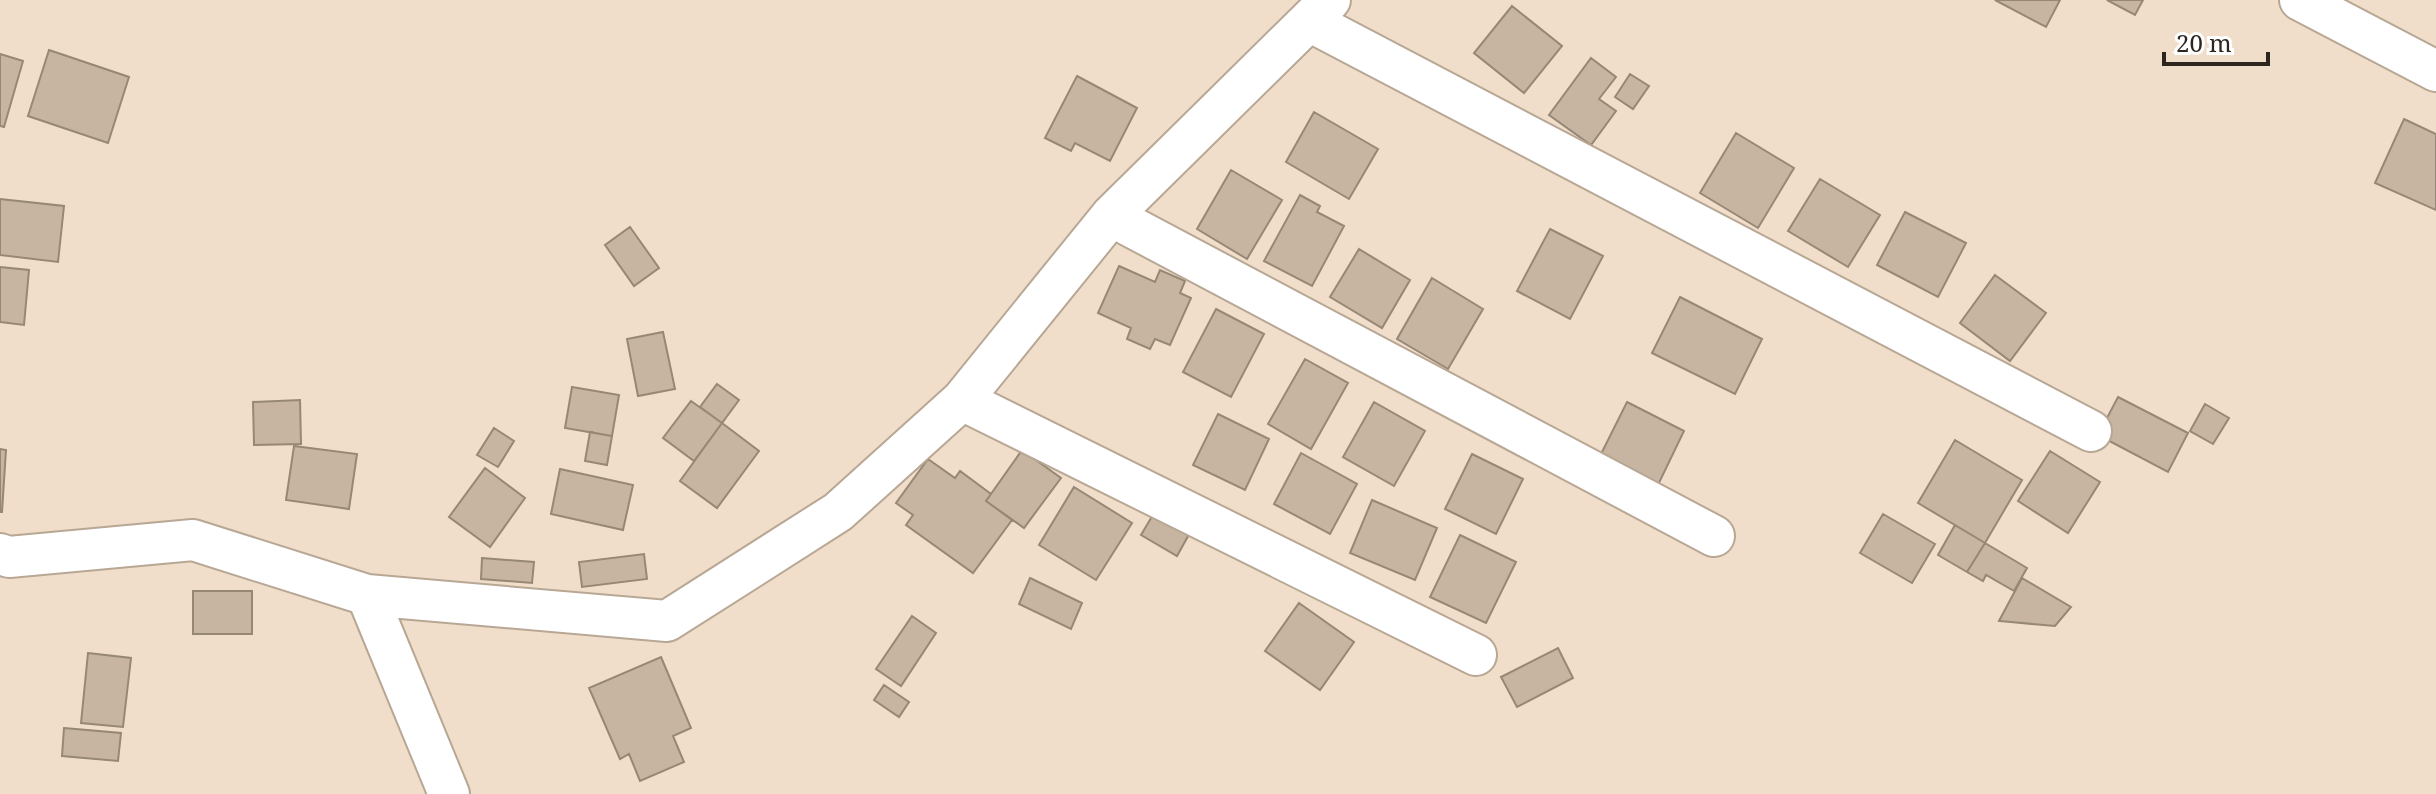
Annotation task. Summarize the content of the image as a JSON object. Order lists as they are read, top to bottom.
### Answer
{
  "scale_bar": "20 m"
}
